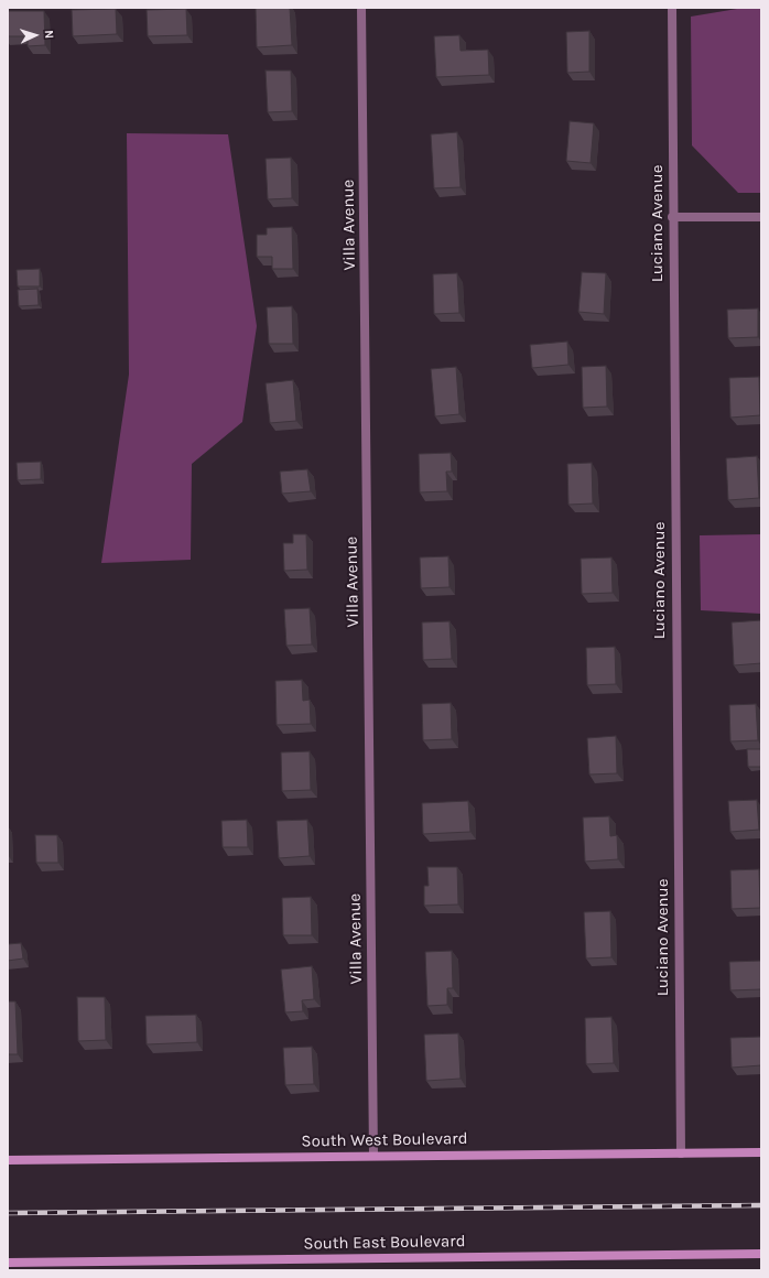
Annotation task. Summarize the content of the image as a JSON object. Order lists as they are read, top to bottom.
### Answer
{
  "streets": {
    "main road": ["South West Boulevard", "South East Boulevard"],
    "street": ["Luciano Avenue", "Villa Avenue"]
  },
  "crossings": [
    ["Luciano Avenue", "South West Boulevard"],
    ["Villa Avenue", "South West Boulevard"]
  ],
  "north": "right"
}
